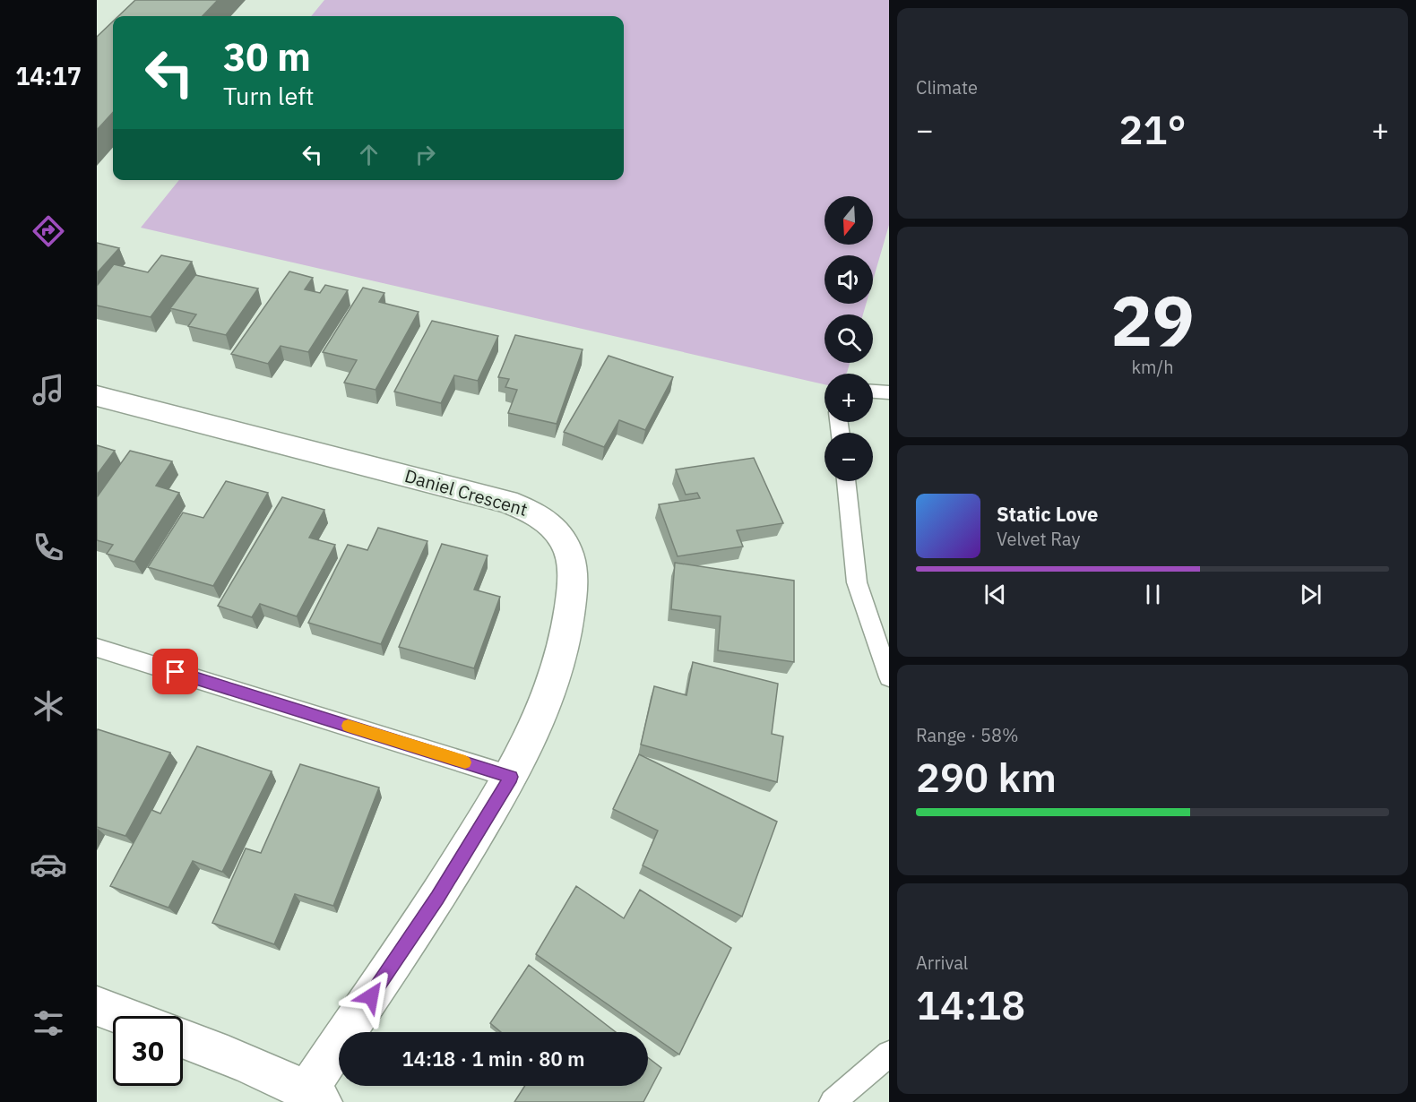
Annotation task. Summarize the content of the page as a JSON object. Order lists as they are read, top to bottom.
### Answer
{
  "streets": {
    "street": ["Daniel Crescent"]
  },
  "north": "bottom",
  "page": {
    "tabs": "14:17",
    "tile": [
      "Climate",
      ["29", "km/h"],
      ["Range · 58%", "290 km"],
      ["Arrival", "14:18"]
    ],
    "turn": ["30 m", "Turn left"],
    "heat": ["−", "21°", "+"],
    "map_buttons": ["+", "−"],
    "song": ["Static Love", "Velvet Ray"],
    "limit": "30",
    "trip": "14:18 · 1 min · 80 m"
  }
}
